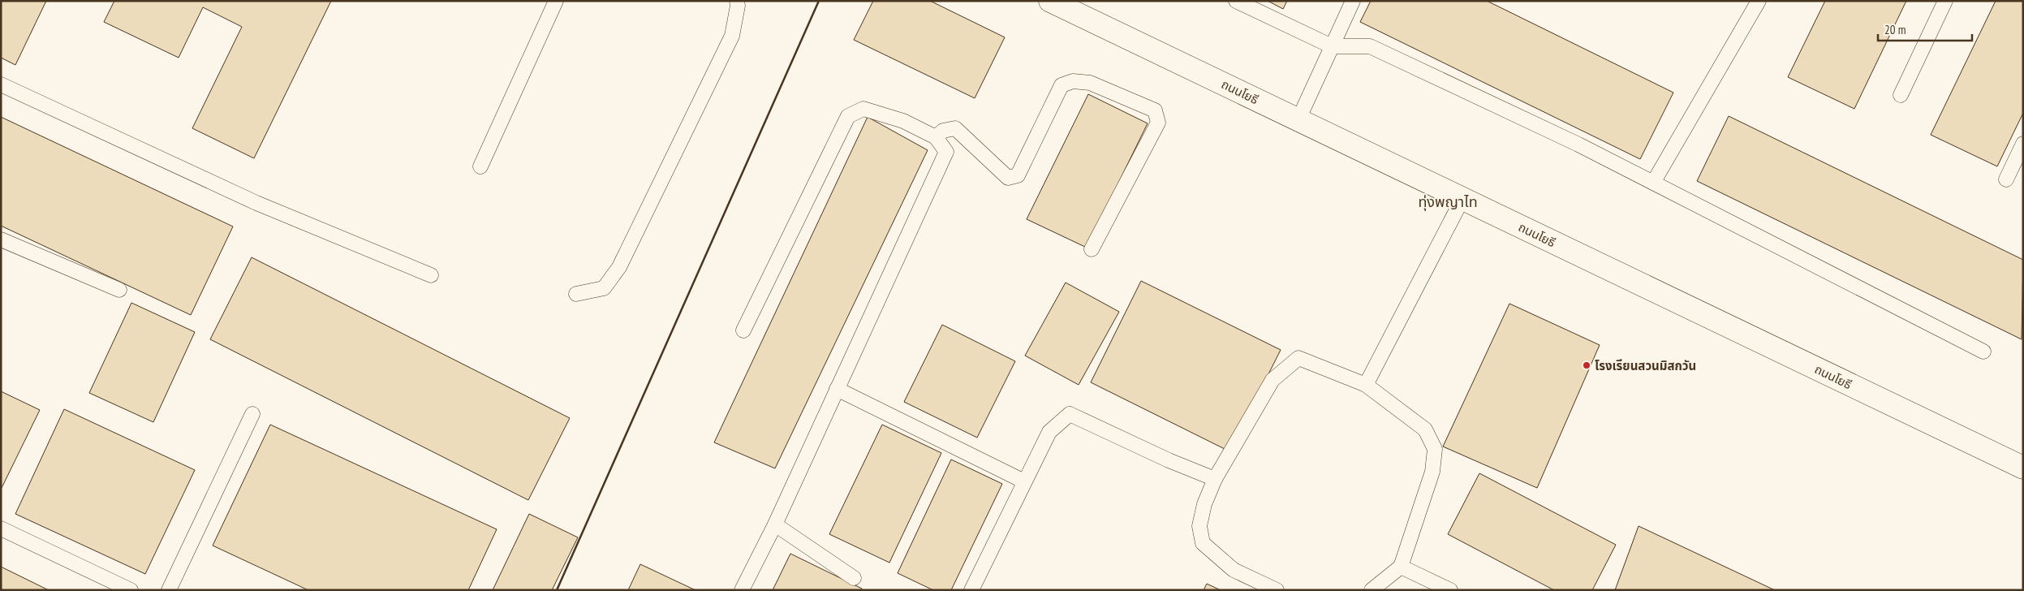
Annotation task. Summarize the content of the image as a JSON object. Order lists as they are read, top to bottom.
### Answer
{
  "streets": {
    "street": ["ถนนโยธี"]
  },
  "districts": ["ทุ่งพญาไท"],
  "places": ["โรงเรียนสวนมิสกวัน"],
  "scale_bar": "20 m"
}
